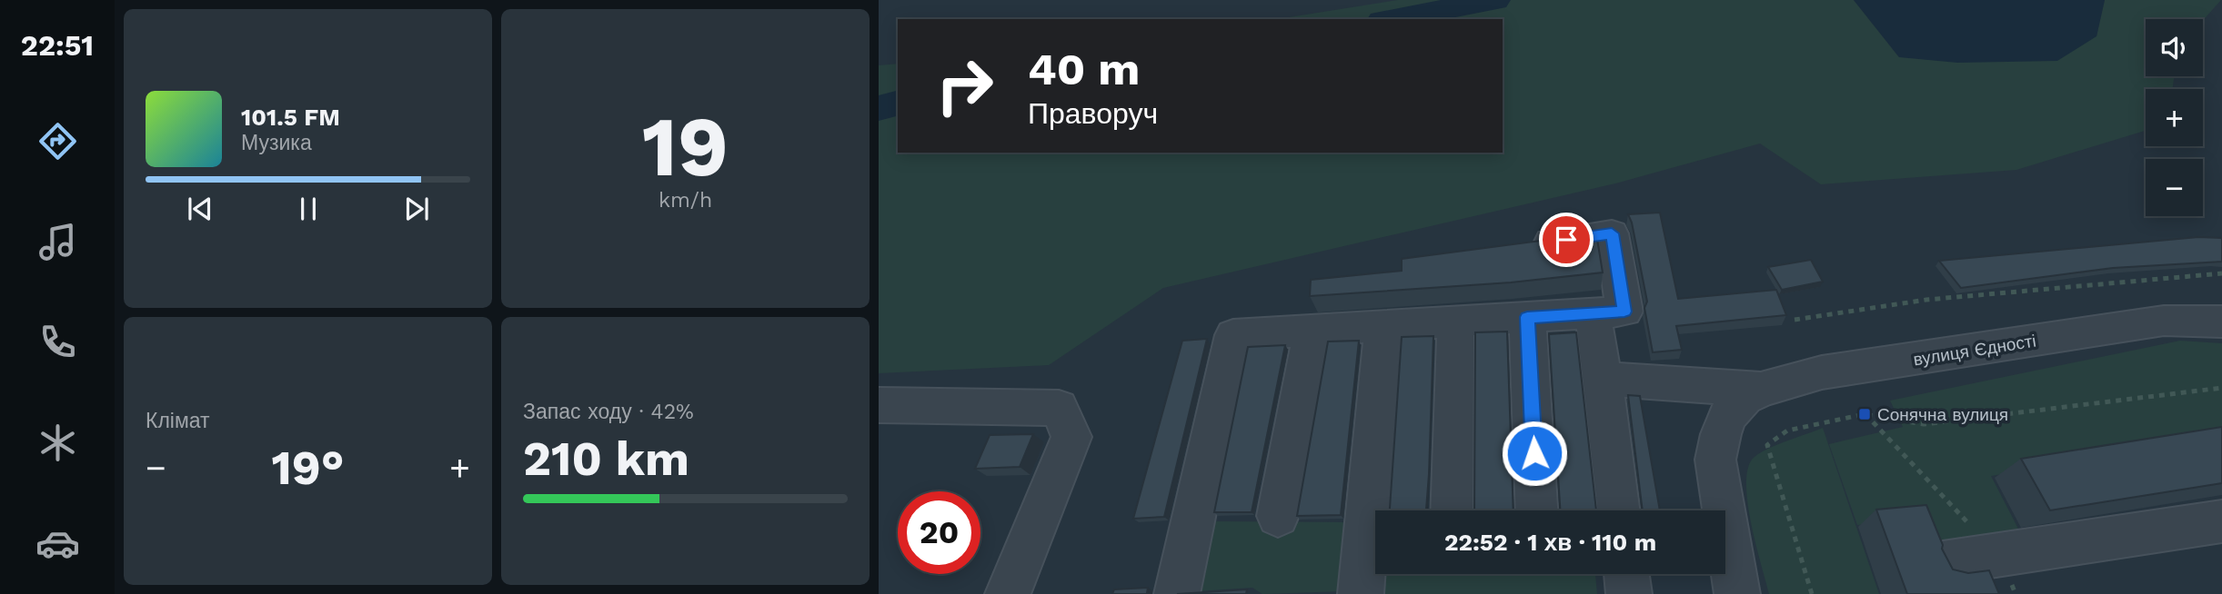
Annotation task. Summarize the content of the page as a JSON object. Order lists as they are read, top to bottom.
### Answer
{
  "streets": {
    "street": ["вулиця Єдності"]
  },
  "places": {
    "transit": ["Сонячна вулиця"]
  },
  "page": {
    "tabs": "22:51",
    "tile": [
      ["19", "km/h"],
      "Клімат",
      ["Запас ходу · 42%", "210 km"]
    ],
    "map_buttons": ["+", "−"],
    "turn": ["40 m", "Праворуч"],
    "song": ["101.5 FM", "Музика"],
    "heat": ["−", "19°", "+"],
    "limit": "20",
    "trip": "22:52 · 1 хв · 110 m"
  }
}
